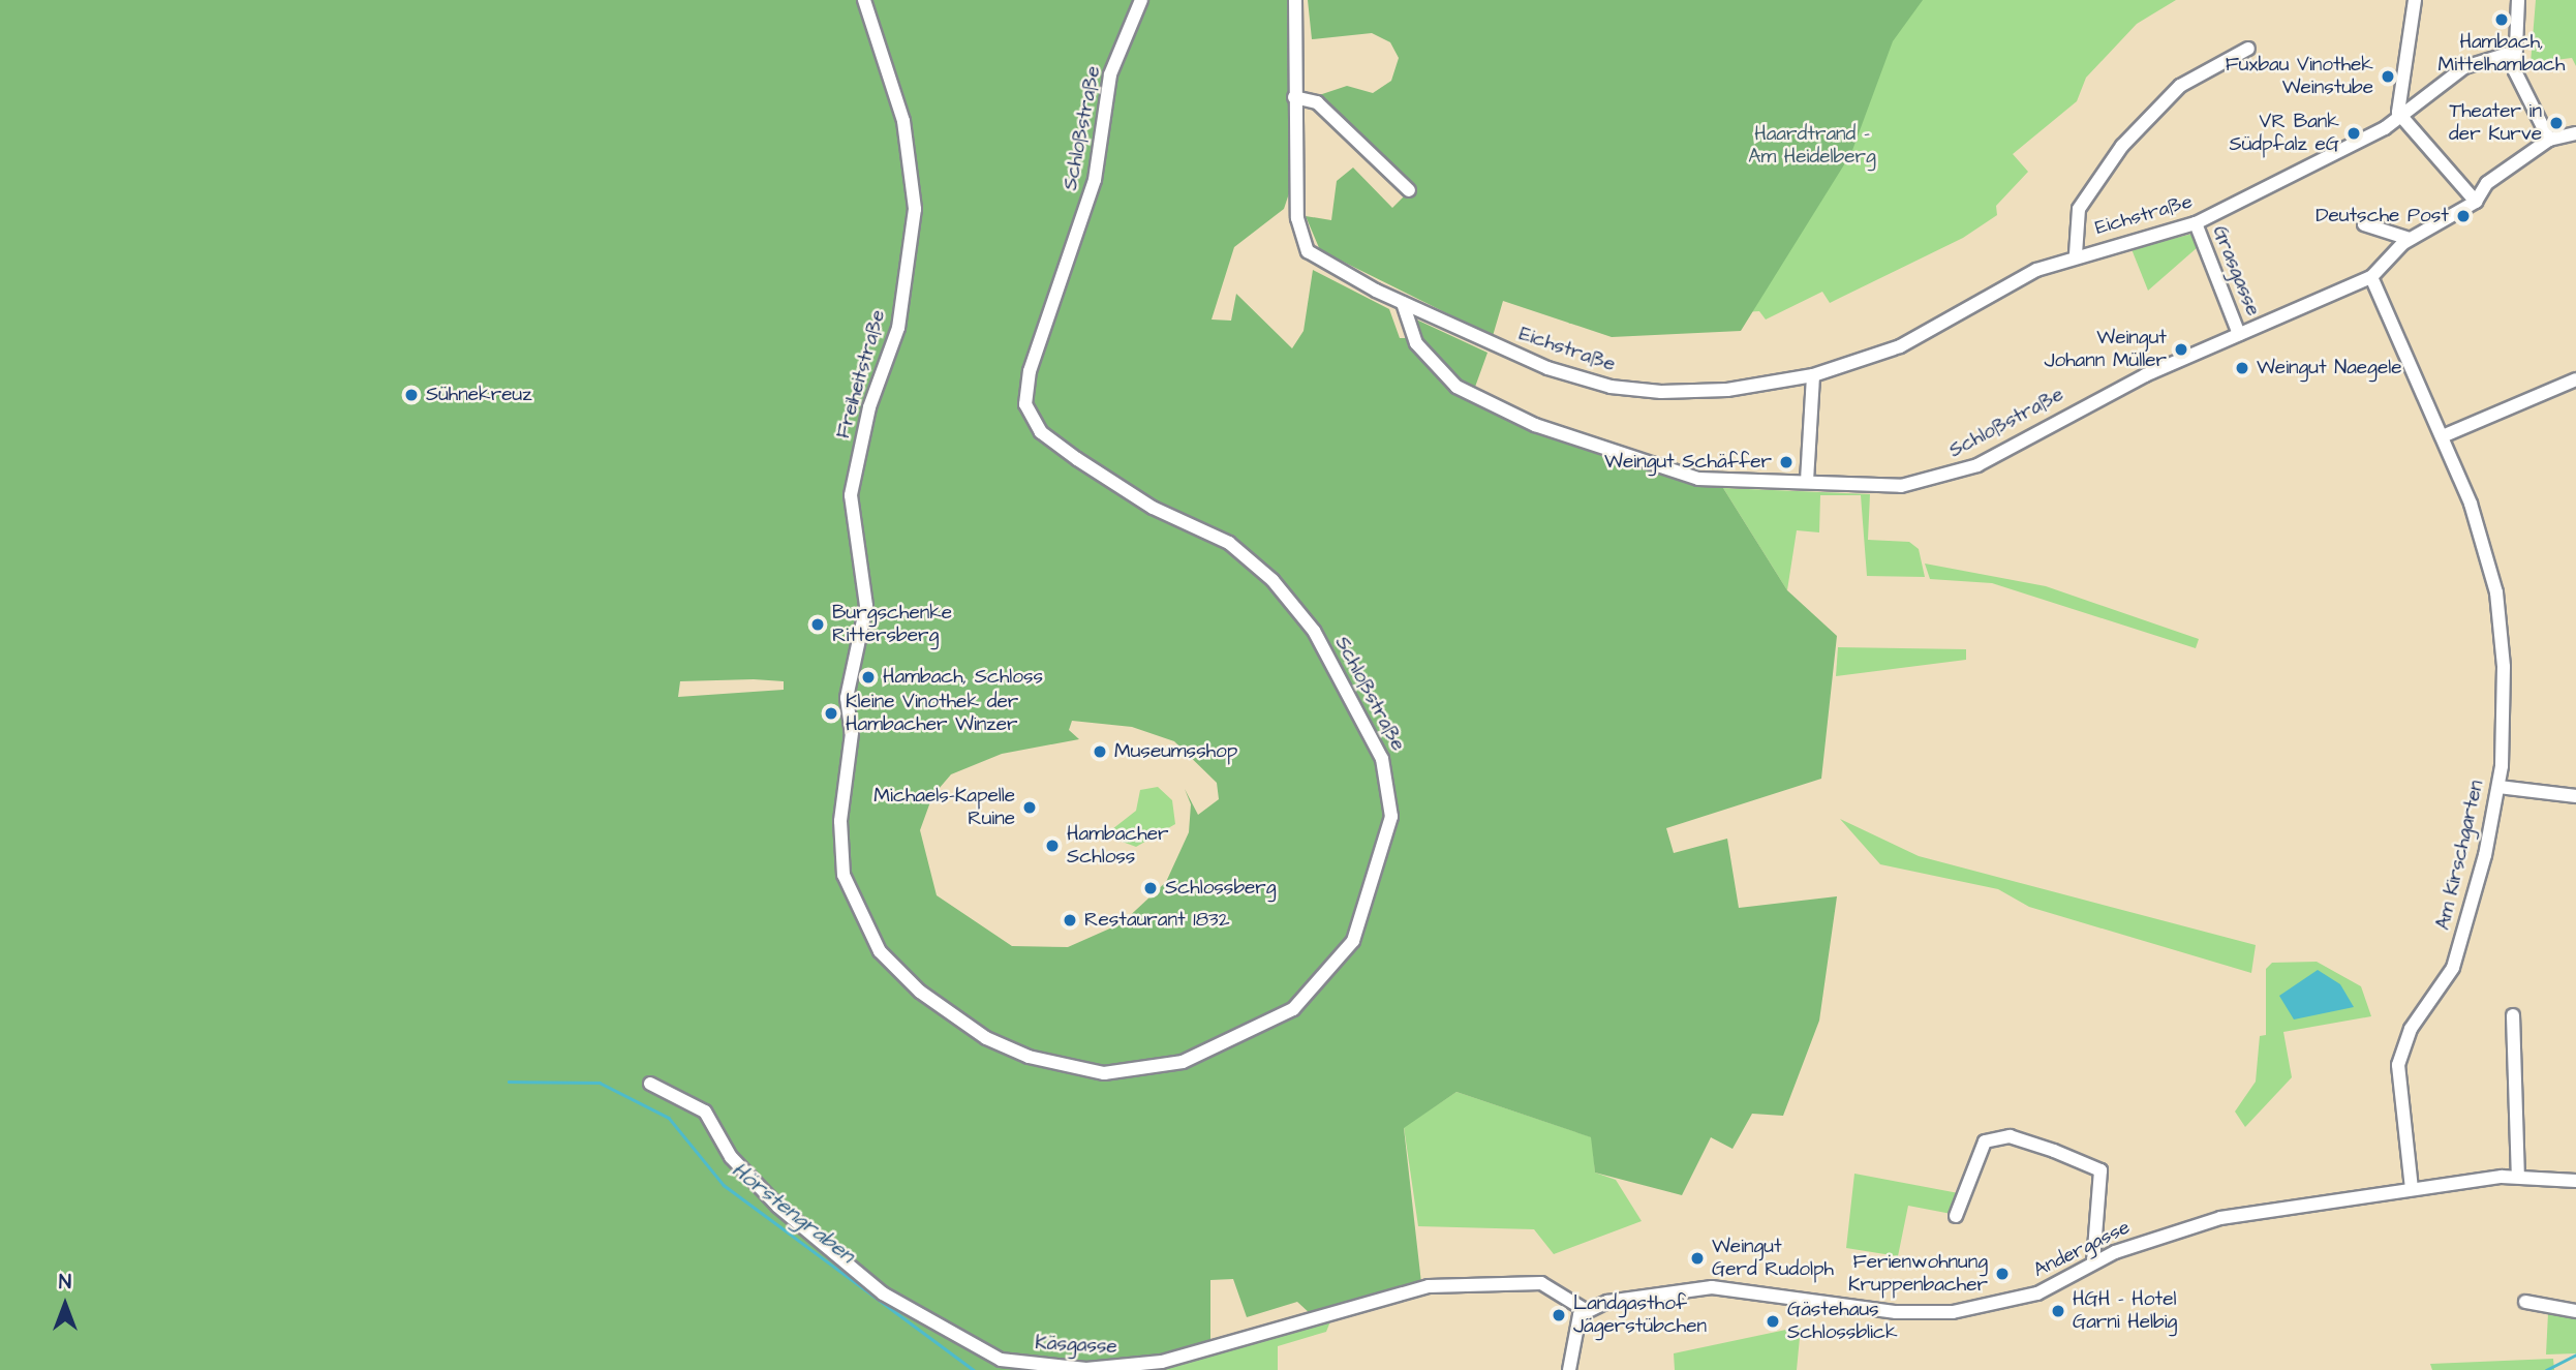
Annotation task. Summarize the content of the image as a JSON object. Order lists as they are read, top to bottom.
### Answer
{
  "streets": {
    "street": [
      "Schloßstraße",
      "Eichstraße",
      "Grasgasse",
      "Freiheitstraße",
      "Am Kirschgarten",
      "Andergasse",
      "Käsgasse"
    ]
  },
  "crossings": [
    ["Schloßstraße", "Eichstraße"],
    ["Schloßstraße", "Grasgasse"],
    ["Schloßstraße", "Freiheitstraße"],
    ["Schloßstraße", "Am Kirschgarten"],
    ["Eichstraße", "Grasgasse"],
    ["Am Kirschgarten", "Andergasse"],
    ["Andergasse", "Käsgasse"]
  ],
  "water": ["Hörstengraben"],
  "parks": ["Haardtrand - Am Heidelberg"],
  "places": [
    "Hambach, Mittelhambach",
    "Fuxbau Vinothek Weinstube",
    "Theater in der Kurve",
    "VR Bank Südpfalz eG",
    "Deutsche Post",
    "Weingut Johann Müller",
    "Weingut Naegele",
    "Sühnekreuz",
    "Weingut Schäffer",
    "Burgschenke Rittersberg",
    "Hambach, Schloss",
    "Kleine Vinothek der Hambacher Winzer",
    "Museumsshop",
    "Michaels-Kapelle Ruine",
    "Hambacher Schloss",
    "Schlossberg",
    "Restaurant 1832",
    "Weingut Gerd Rudolph",
    "Ferienwohnung Kruppenbacher",
    "HGH - Hotel Garni Helbig",
    "Landgasthof Jägerstübchen",
    "Gästehaus Schlossblick"
  ],
  "north": "top"
}
